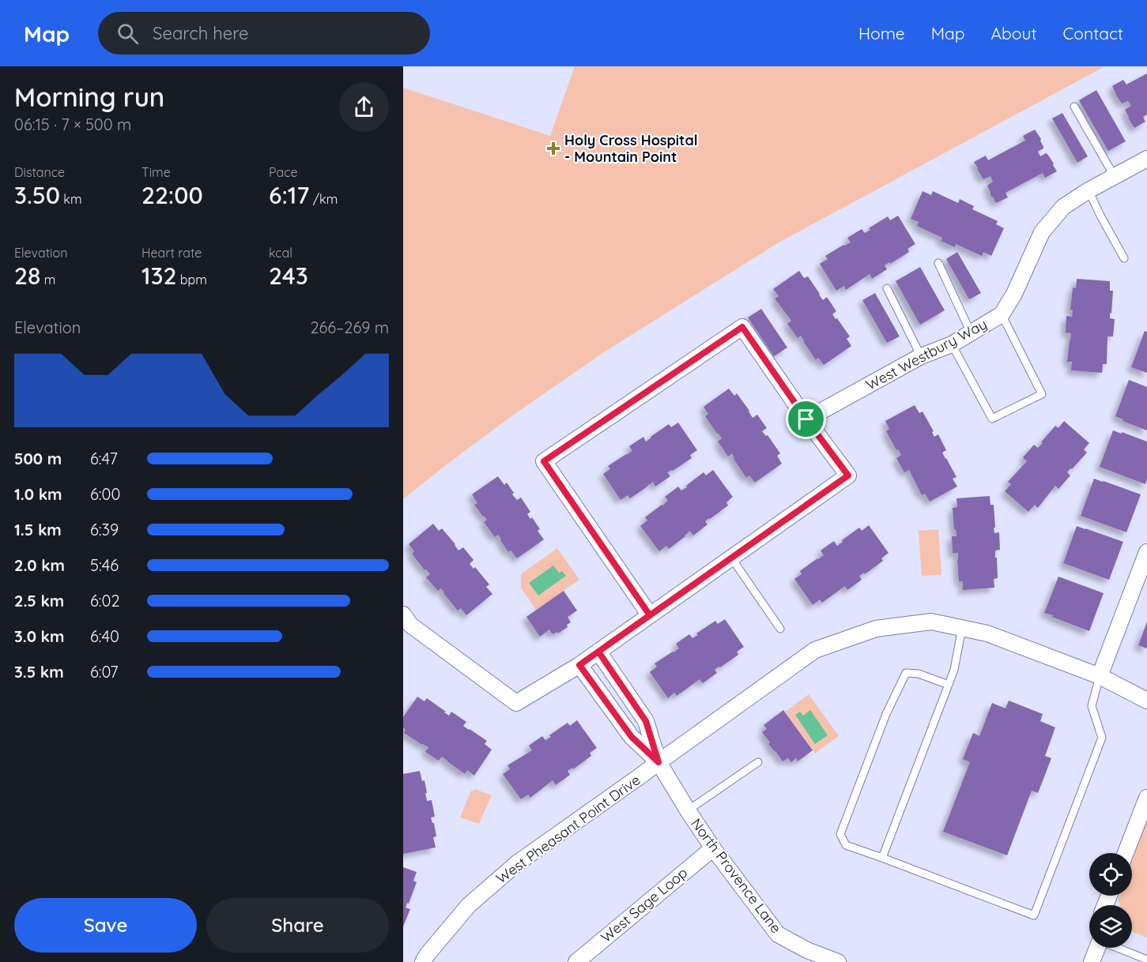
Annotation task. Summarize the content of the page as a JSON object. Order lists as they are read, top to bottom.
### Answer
{
  "streets": {
    "street": [
      "West Westbury Way",
      "West Pheasant Point Drive",
      "North Provence Lane",
      "West Sage Loop"
    ]
  },
  "crossings": [
    ["West Pheasant Point Drive", "North Provence Lane"],
    ["North Provence Lane", "West Sage Loop"]
  ],
  "places": {
    "health": ["Holy Cross Hospital - Mountain Point"]
  },
  "page": {
    "header": "Map",
    "search": "Search here",
    "nav": [
      "Home",
      "Map",
      "About",
      "Contact"
    ],
    "heading": ["Morning run", "06:15 · 7 × 500 m"],
    "stats": [
      ["Distance", "3.50 km"],
      ["Time", "22:00"],
      ["Pace", "6:17 /km"],
      ["Elevation", "28 m"],
      ["Heart rate", "132 bpm"],
      ["kcal", "243"]
    ],
    "chart": ["Elevation", "266–269 m"],
    "list": [
      {
        "name": "500 m",
        "note": "6:47"
      },
      {
        "name": "1.0 km",
        "note": "6:00"
      },
      {
        "name": "1.5 km",
        "note": "6:39"
      },
      {
        "name": "2.0 km",
        "note": "5:46"
      },
      {
        "name": "2.5 km",
        "note": "6:02"
      },
      {
        "name": "3.0 km",
        "note": "6:40"
      },
      {
        "name": "3.5 km",
        "note": "6:07"
      }
    ],
    "buttons": ["Save", "Share"]
  }
}
